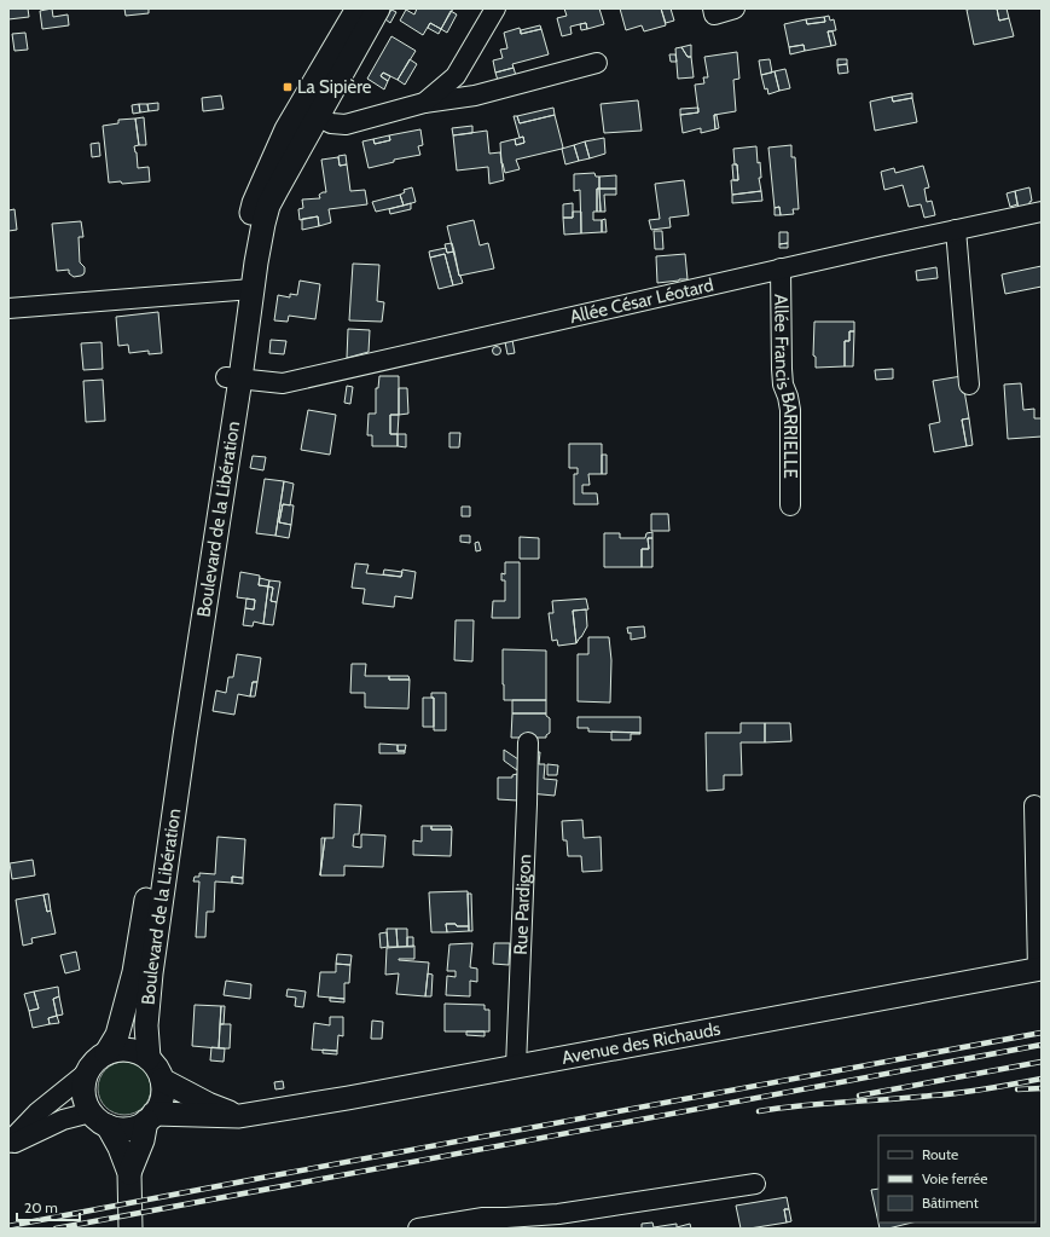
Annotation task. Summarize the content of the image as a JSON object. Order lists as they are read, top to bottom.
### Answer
{
  "streets": {
    "street": [
      "Allée César Léotard",
      "Allée Francis BARRIELLE",
      "Boulevard de la Libération",
      "Rue Pardigon",
      "Avenue des Richauds"
    ]
  },
  "crossings": [
    ["Allée César Léotard", "Allée Francis BARRIELLE"],
    ["Allée César Léotard", "Boulevard de la Libération"],
    ["Boulevard de la Libération", "Avenue des Richauds"],
    ["Rue Pardigon", "Avenue des Richauds"]
  ],
  "places": {
    "transit": ["La Sipière"]
  },
  "legend": ["Route", "Voie ferrée", "Bâtiment"],
  "scale_bar": "20 m"
}
